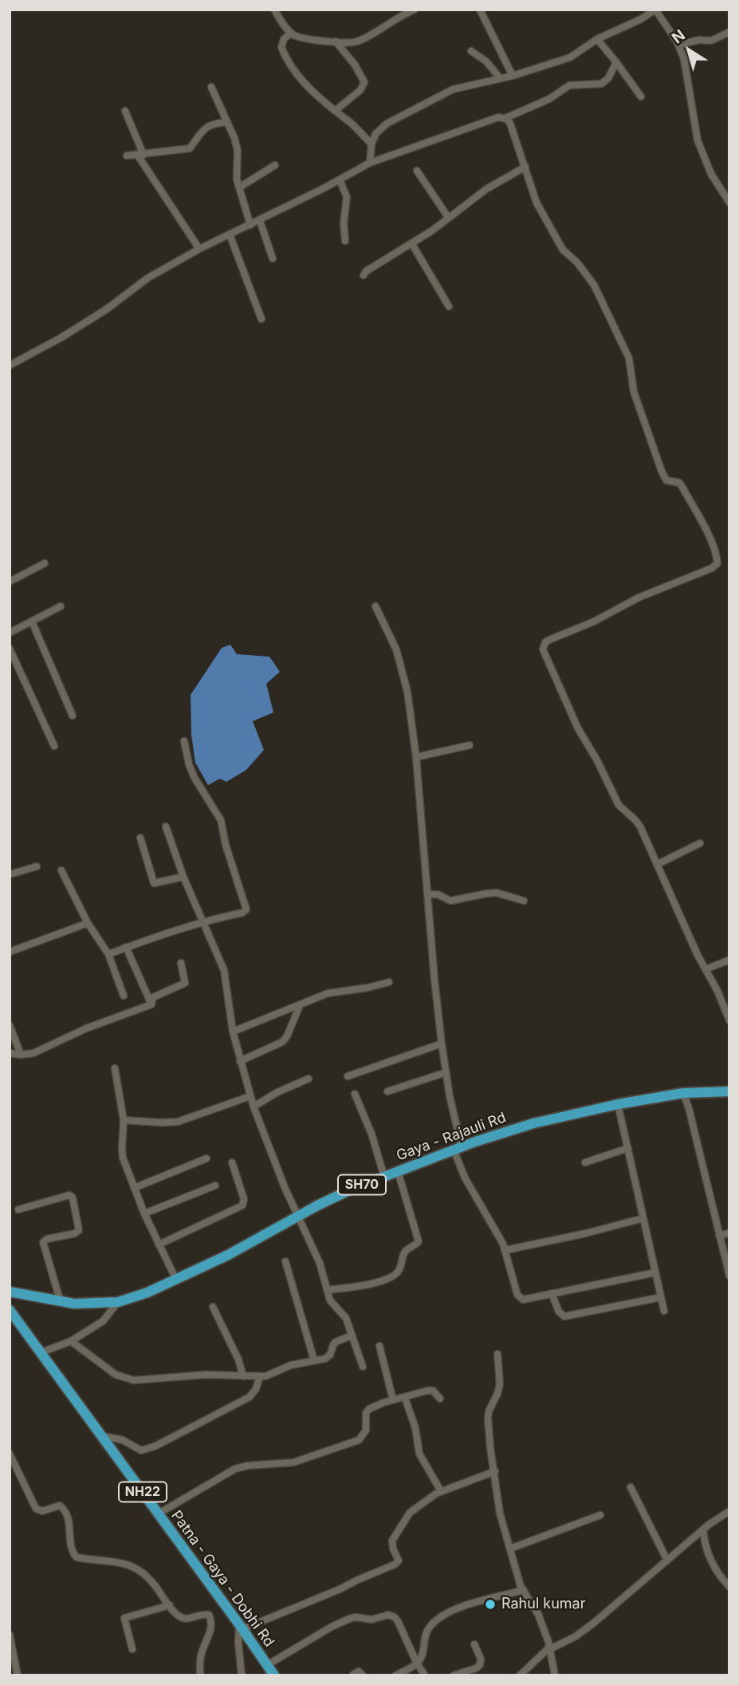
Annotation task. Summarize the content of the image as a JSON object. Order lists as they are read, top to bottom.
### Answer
{
  "streets": {
    "main road": [
      "Gaya - Rajauli Rd",
      "SH70",
      "NH22",
      "Patna - Gaya - Dobhi Rd"
    ]
  },
  "places": ["Rahul kumar"],
  "north": "top left"
}
